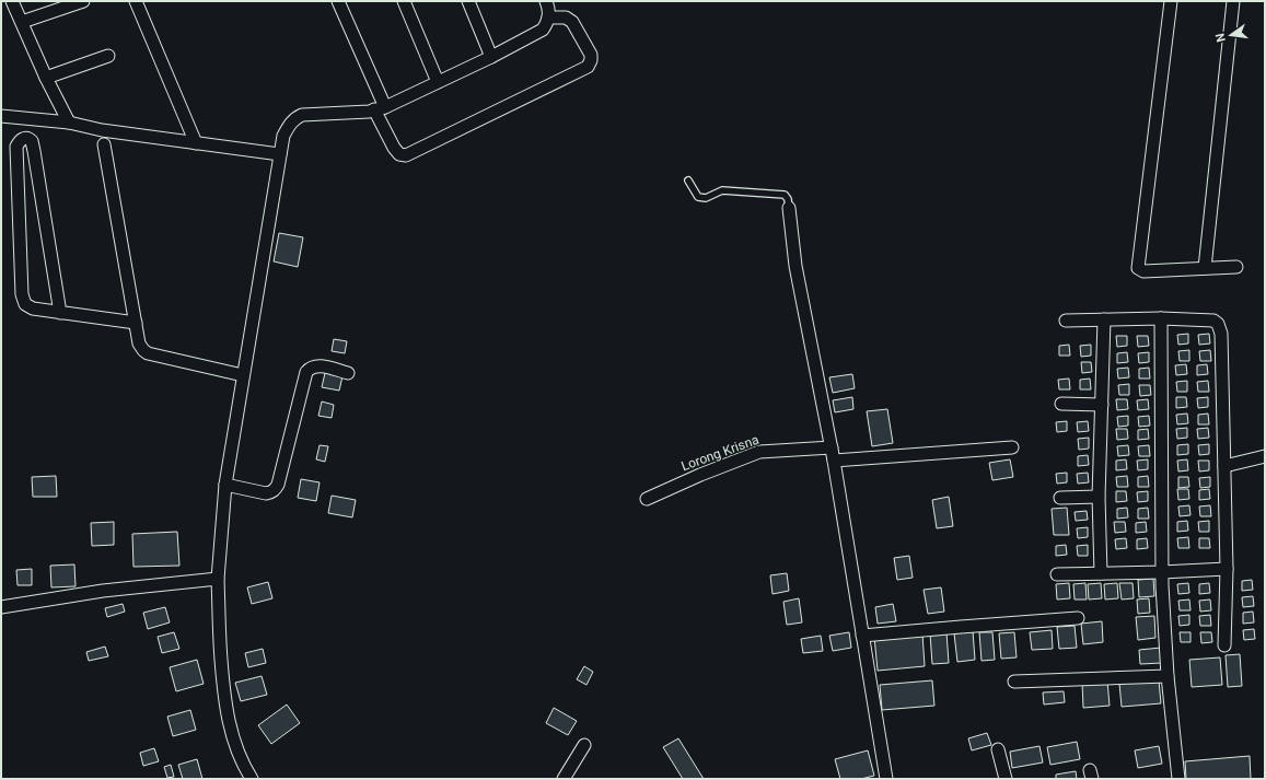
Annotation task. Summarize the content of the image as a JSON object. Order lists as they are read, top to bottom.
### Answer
{
  "streets": {
    "street": ["Lorong Krisna"]
  },
  "north": "left"
}
